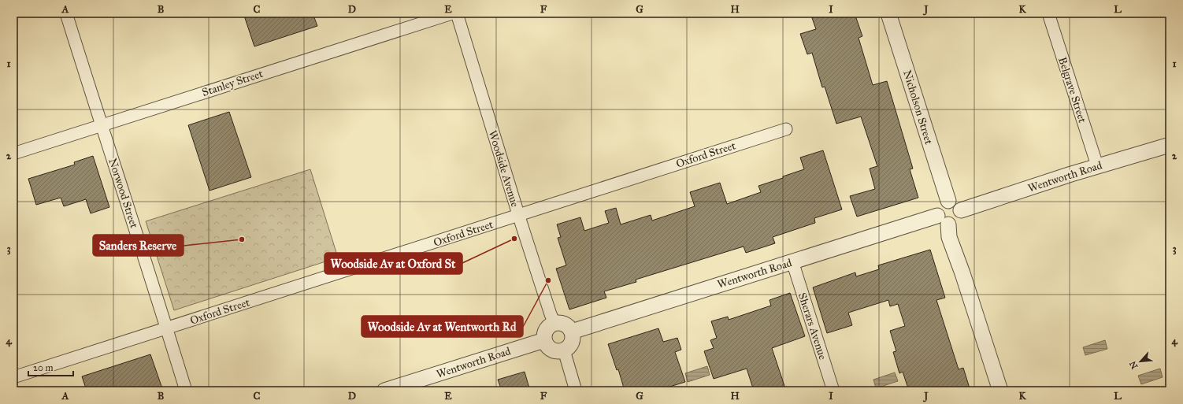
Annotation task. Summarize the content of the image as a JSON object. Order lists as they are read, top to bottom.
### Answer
{
  "streets": {
    "street": [
      "Stanley Street",
      "Belgrave Street",
      "Nicholson Street",
      "Oxford Street",
      "Woodside Avenue",
      "Wentworth Road",
      "Norwood Street",
      "Sherars Avenue"
    ]
  },
  "crossings": [
    ["Stanley Street", "Norwood Street"],
    ["Belgrave Street", "Wentworth Road"],
    ["Nicholson Street", "Wentworth Road"],
    ["Oxford Street", "Woodside Avenue"],
    ["Oxford Street", "Norwood Street"],
    ["Woodside Avenue", "Wentworth Road"],
    ["Wentworth Road", "Sherars Avenue"]
  ],
  "places": ["Woodside Av at Oxford St", "Sanders Reserve", "Woodside Av at Wentworth Rd"],
  "scale_bar": "20 m",
  "north": "bottom left",
  "grid": {
    "columns": [
      "A",
      "B",
      "C",
      "D",
      "E",
      "F",
      "G",
      "H",
      "I",
      "J",
      "K",
      "L"
    ],
    "rows": [
      "1",
      "2",
      "3",
      "4"
    ]
  }
}
